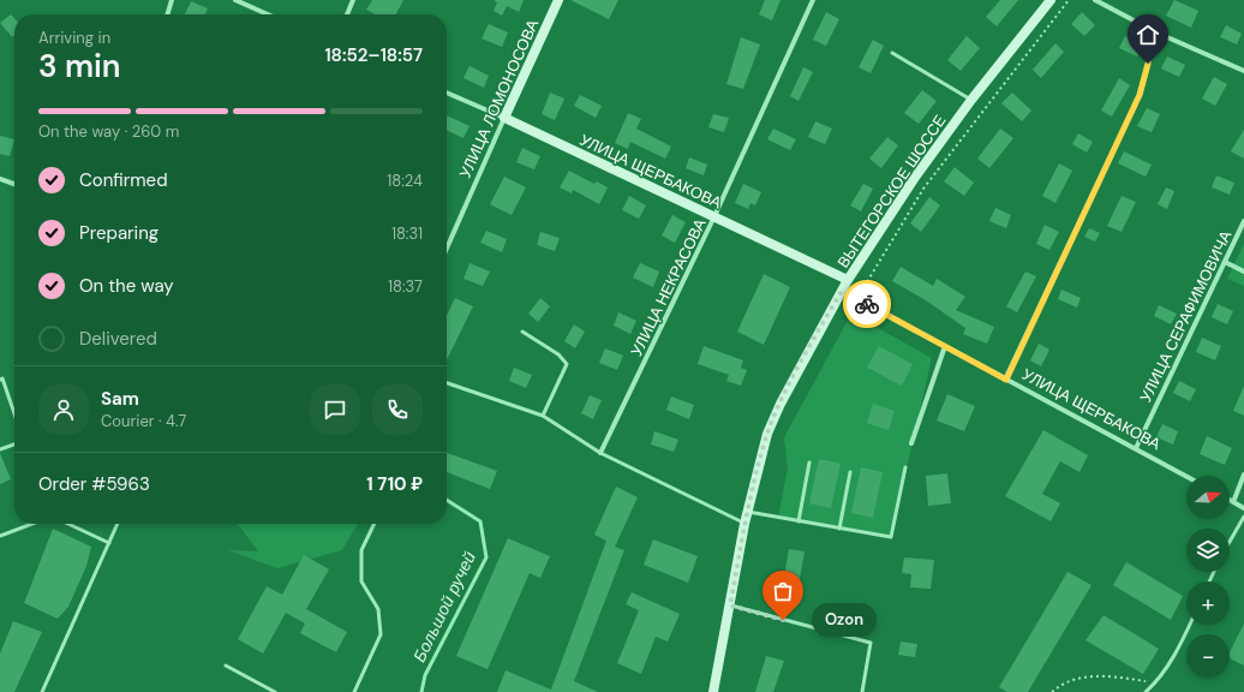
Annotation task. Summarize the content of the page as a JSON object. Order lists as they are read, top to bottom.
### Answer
{
  "streets": {
    "main road": ["УЛИЦА ЛОМОНОСОВА", "УЛИЦА ЩЕРБАКОВА", "ВЫТЕГОРСКОЕ ШОССЕ"],
    "street": ["УЛИЦА НЕКРАСОВА", "УЛИЦА СЕРАФИМОВИЧА"]
  },
  "crossings": [
    ["УЛИЦА ЛОМОНОСОВА", "УЛИЦА ЩЕРБАКОВА"],
    ["УЛИЦА ЩЕРБАКОВА", "ВЫТЕГОРСКОЕ ШОССЕ"],
    ["УЛИЦА ЩЕРБАКОВА", "УЛИЦА НЕКРАСОВА"],
    ["УЛИЦА ЩЕРБАКОВА", "УЛИЦА СЕРАФИМОВИЧА"]
  ],
  "water": ["Большой ручей"],
  "places": ["Ozon"],
  "north": "right",
  "page": {
    "heading": ["3 min", "Arriving in", "18:52–18:57"],
    "panel": [
      "Sam",
      "Courier · 4.7",
      "Order #5963",
      "1 710 ₽"
    ],
    "bar": "On the way · 260 m",
    "list": [
      ["Confirmed", "18:24"],
      ["Preparing", "18:31"],
      ["On the way", "18:37"],
      "Delivered"
    ],
    "map_buttons": ["+", "−"],
    "bubble": "Ozon"
  }
}
